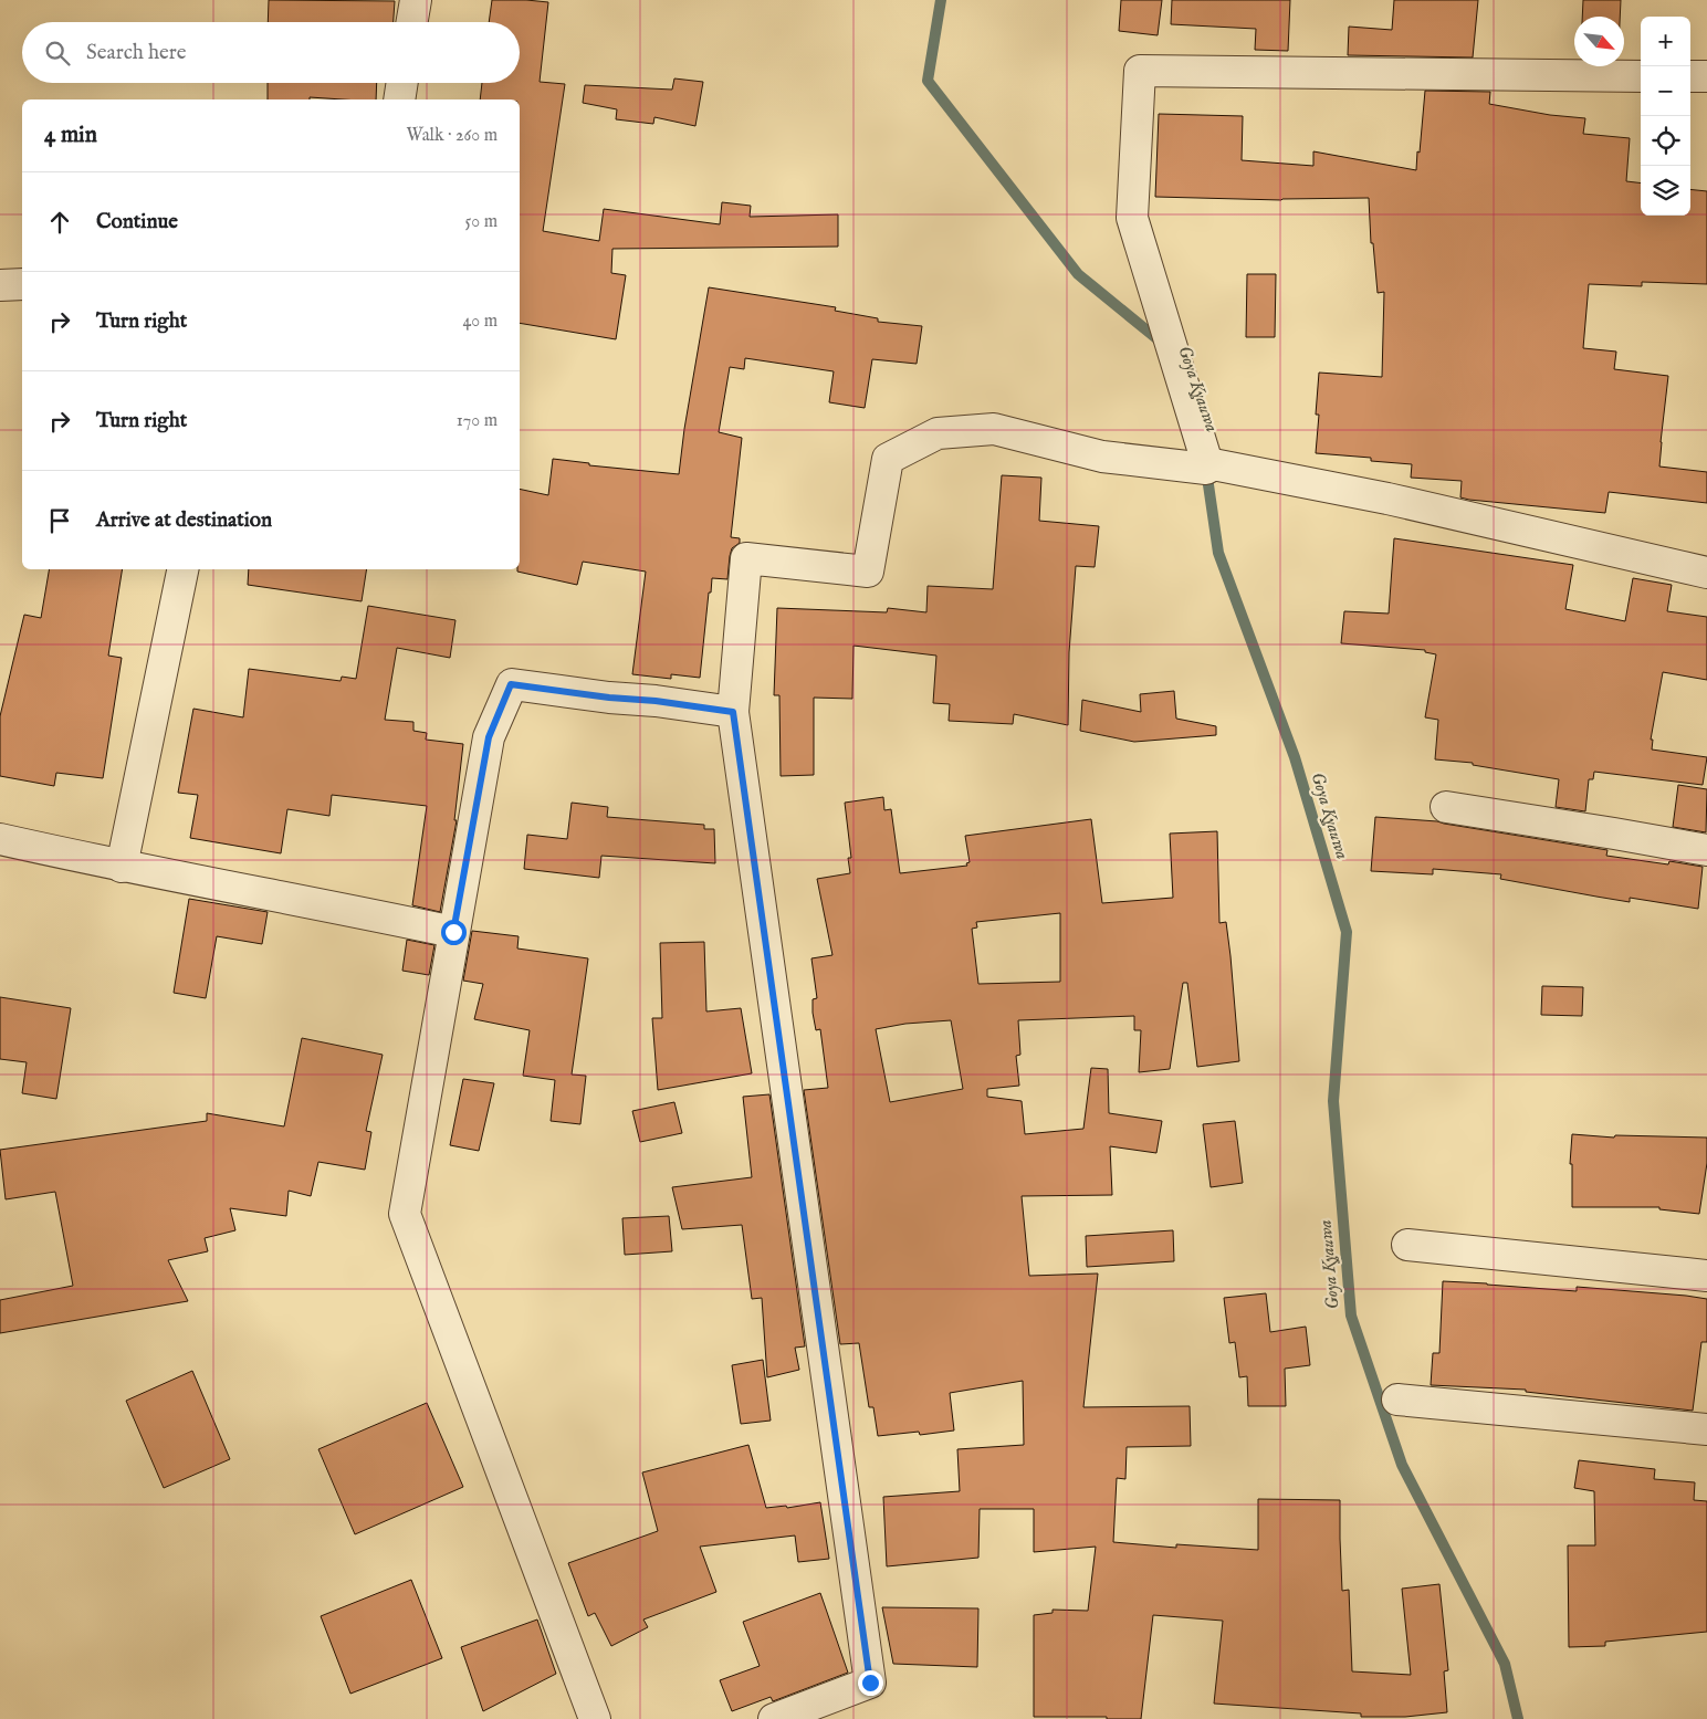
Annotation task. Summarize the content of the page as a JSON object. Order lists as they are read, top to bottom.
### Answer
{
  "water": ["Goya Kyauwa"],
  "north": "bottom right",
  "page": {
    "map_buttons": ["+", "−"],
    "search": "Search here",
    "heading": ["4 min", "Walk · 260 m"],
    "list": [
      ["Continue", "50 m"],
      ["Turn right", "40 m"],
      ["Turn right", "170 m"],
      "Arrive at destination"
    ]
  }
}
